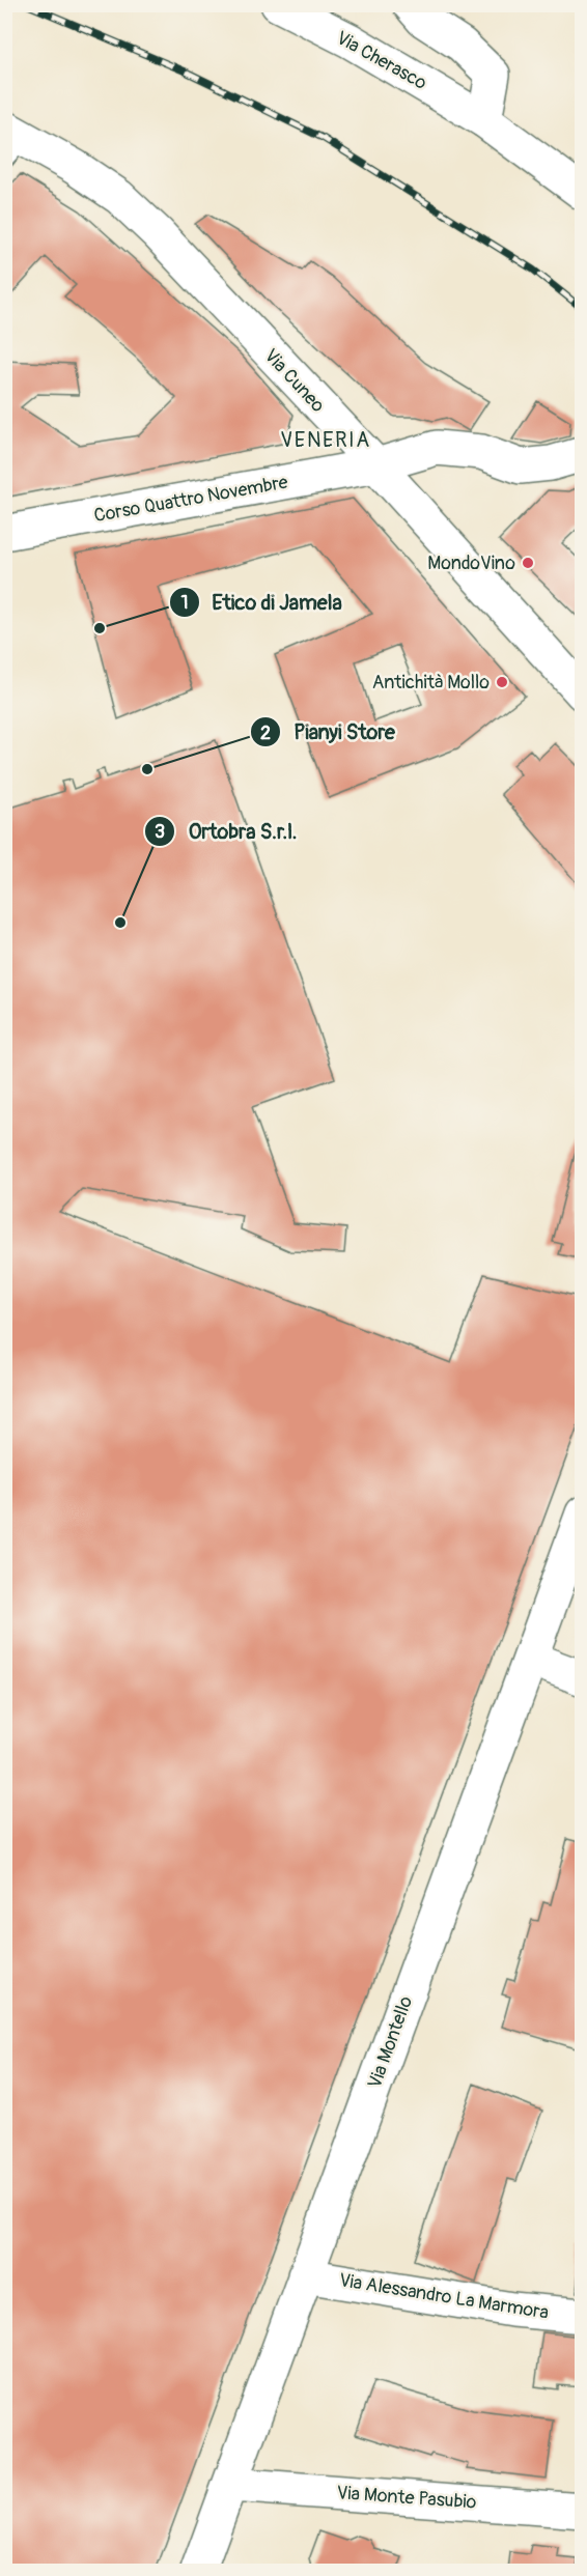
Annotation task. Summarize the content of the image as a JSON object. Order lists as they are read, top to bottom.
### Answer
{
  "streets": {
    "street": [
      "Via Cherasco",
      "Via Cuneo",
      "Corso Quattro Novembre",
      "Via Montello",
      "Via Alessandro La Marmora",
      "Via Monte Pasubio"
    ]
  },
  "crossings": [
    ["Via Cuneo", "Corso Quattro Novembre"],
    ["Via Montello", "Via Alessandro La Marmora"],
    ["Via Montello", "Via Monte Pasubio"]
  ],
  "districts": ["VENERIA"],
  "places": [
    "MondoVino",
    "Etico di Jamela",
    "Antichità Mollo",
    "Pianyi Store",
    "Ortobra S.r.l."
  ]
}
